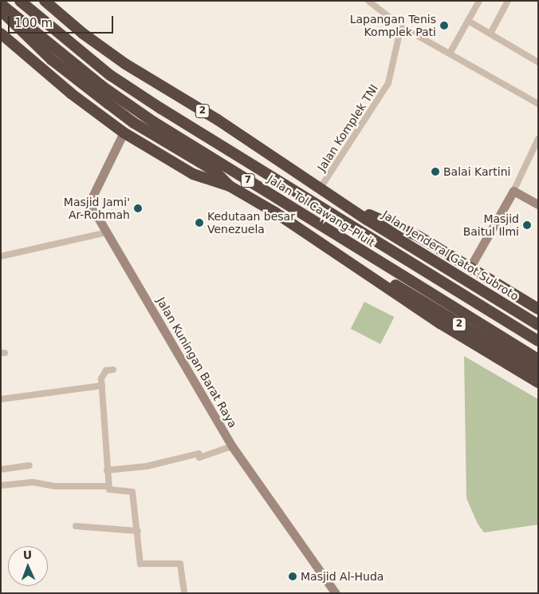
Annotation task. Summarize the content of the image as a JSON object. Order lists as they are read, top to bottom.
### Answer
{
  "streets": {
    "highway": [
      "2",
      "7",
      "Jalan Tol Cawang–Pluit",
      "Jalan Jenderal Gatot Subroto"
    ],
    "street": ["Jalan Komplek TNI", "Jalan Kuningan Barat Raya"]
  },
  "crossings": [
    ["2", "Jalan Kuningan Barat Raya"],
    ["Jalan Komplek TNI", "Jalan Jenderal Gatot Subroto"]
  ],
  "places": [
    "Lapangan Tenis Komplek Pati",
    "Balai Kartini",
    "Masjid Jami' Ar-Rohmah",
    "Kedutaan besar Venezuela",
    "Masjid Baitul Ilmi",
    "Masjid Al-Huda"
  ],
  "scale_bar": "100 m",
  "north": "top"
}
